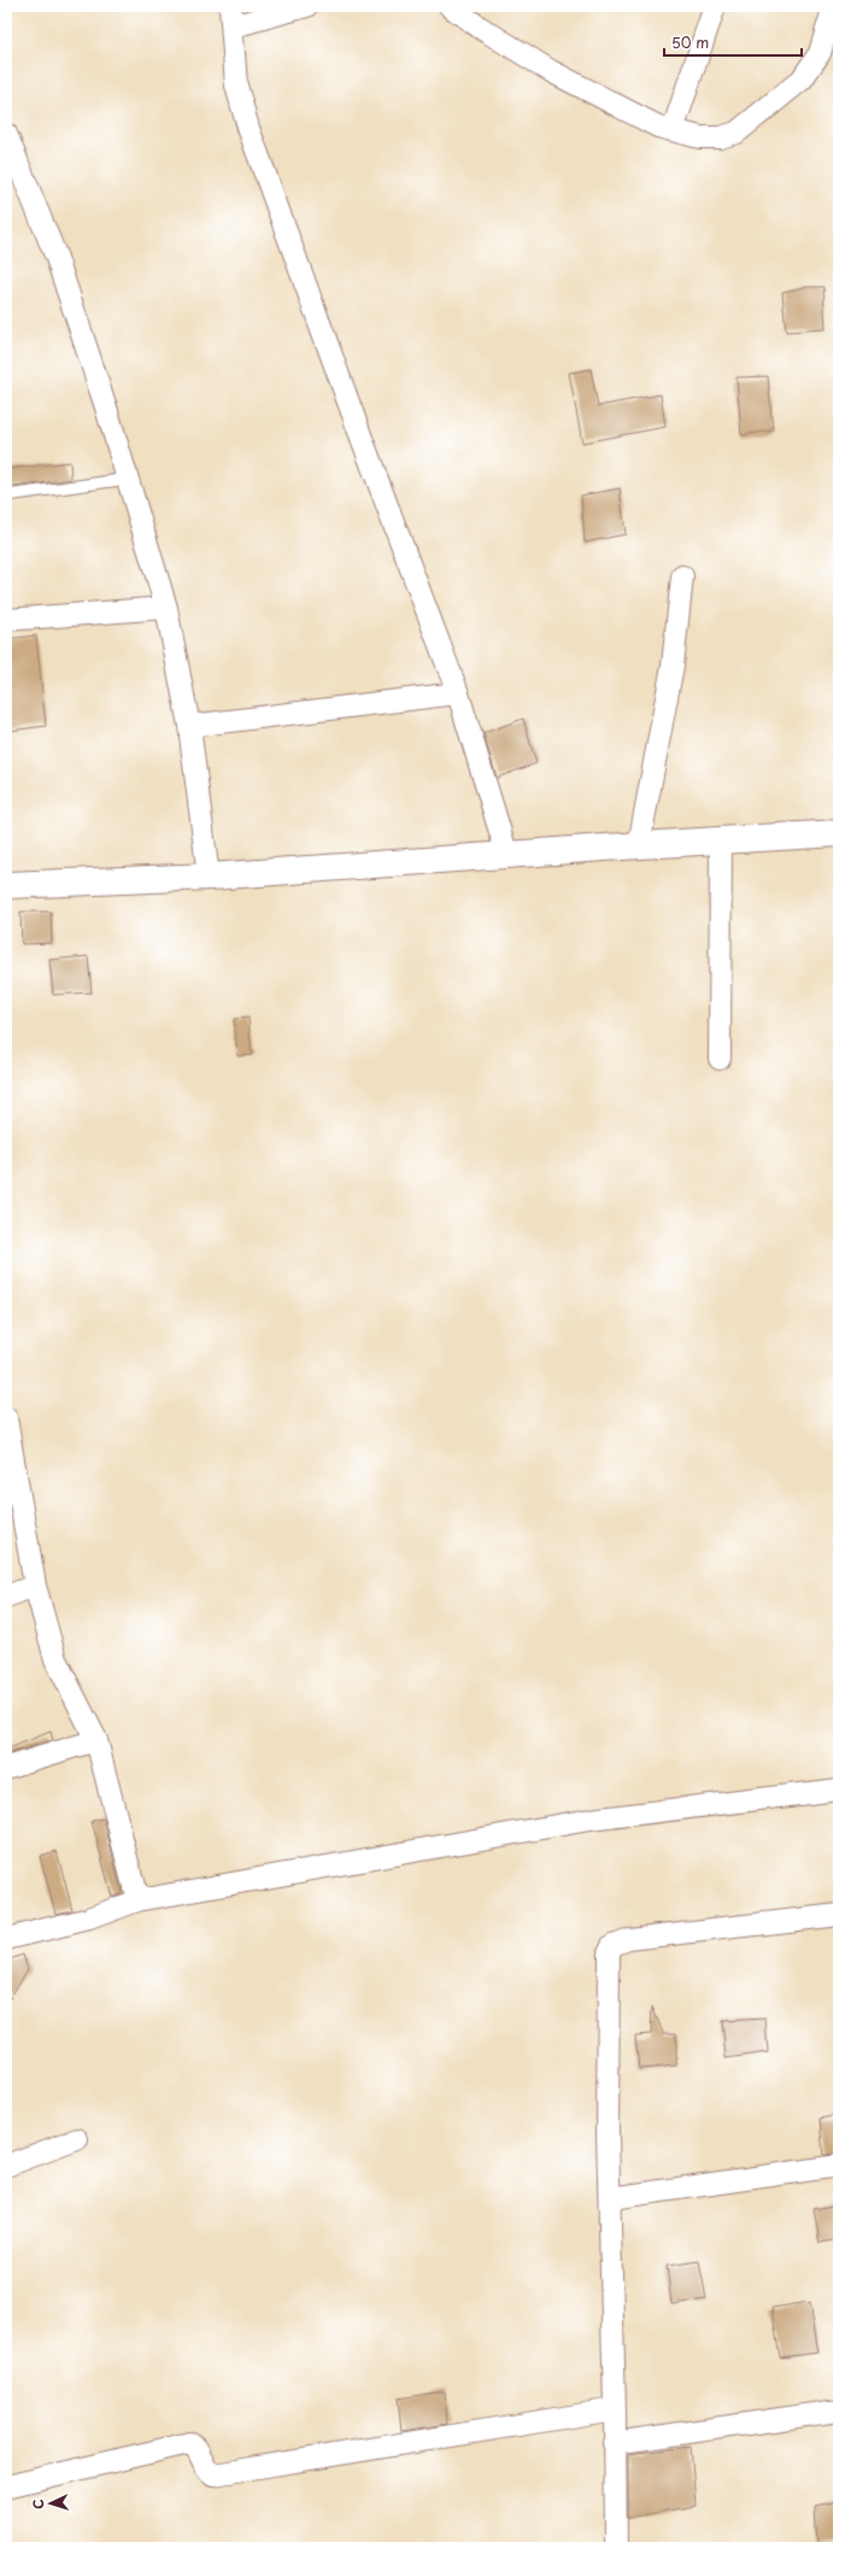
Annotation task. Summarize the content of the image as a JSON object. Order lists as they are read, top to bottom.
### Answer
{
  "scale_bar": "50 m",
  "north": "left"
}
